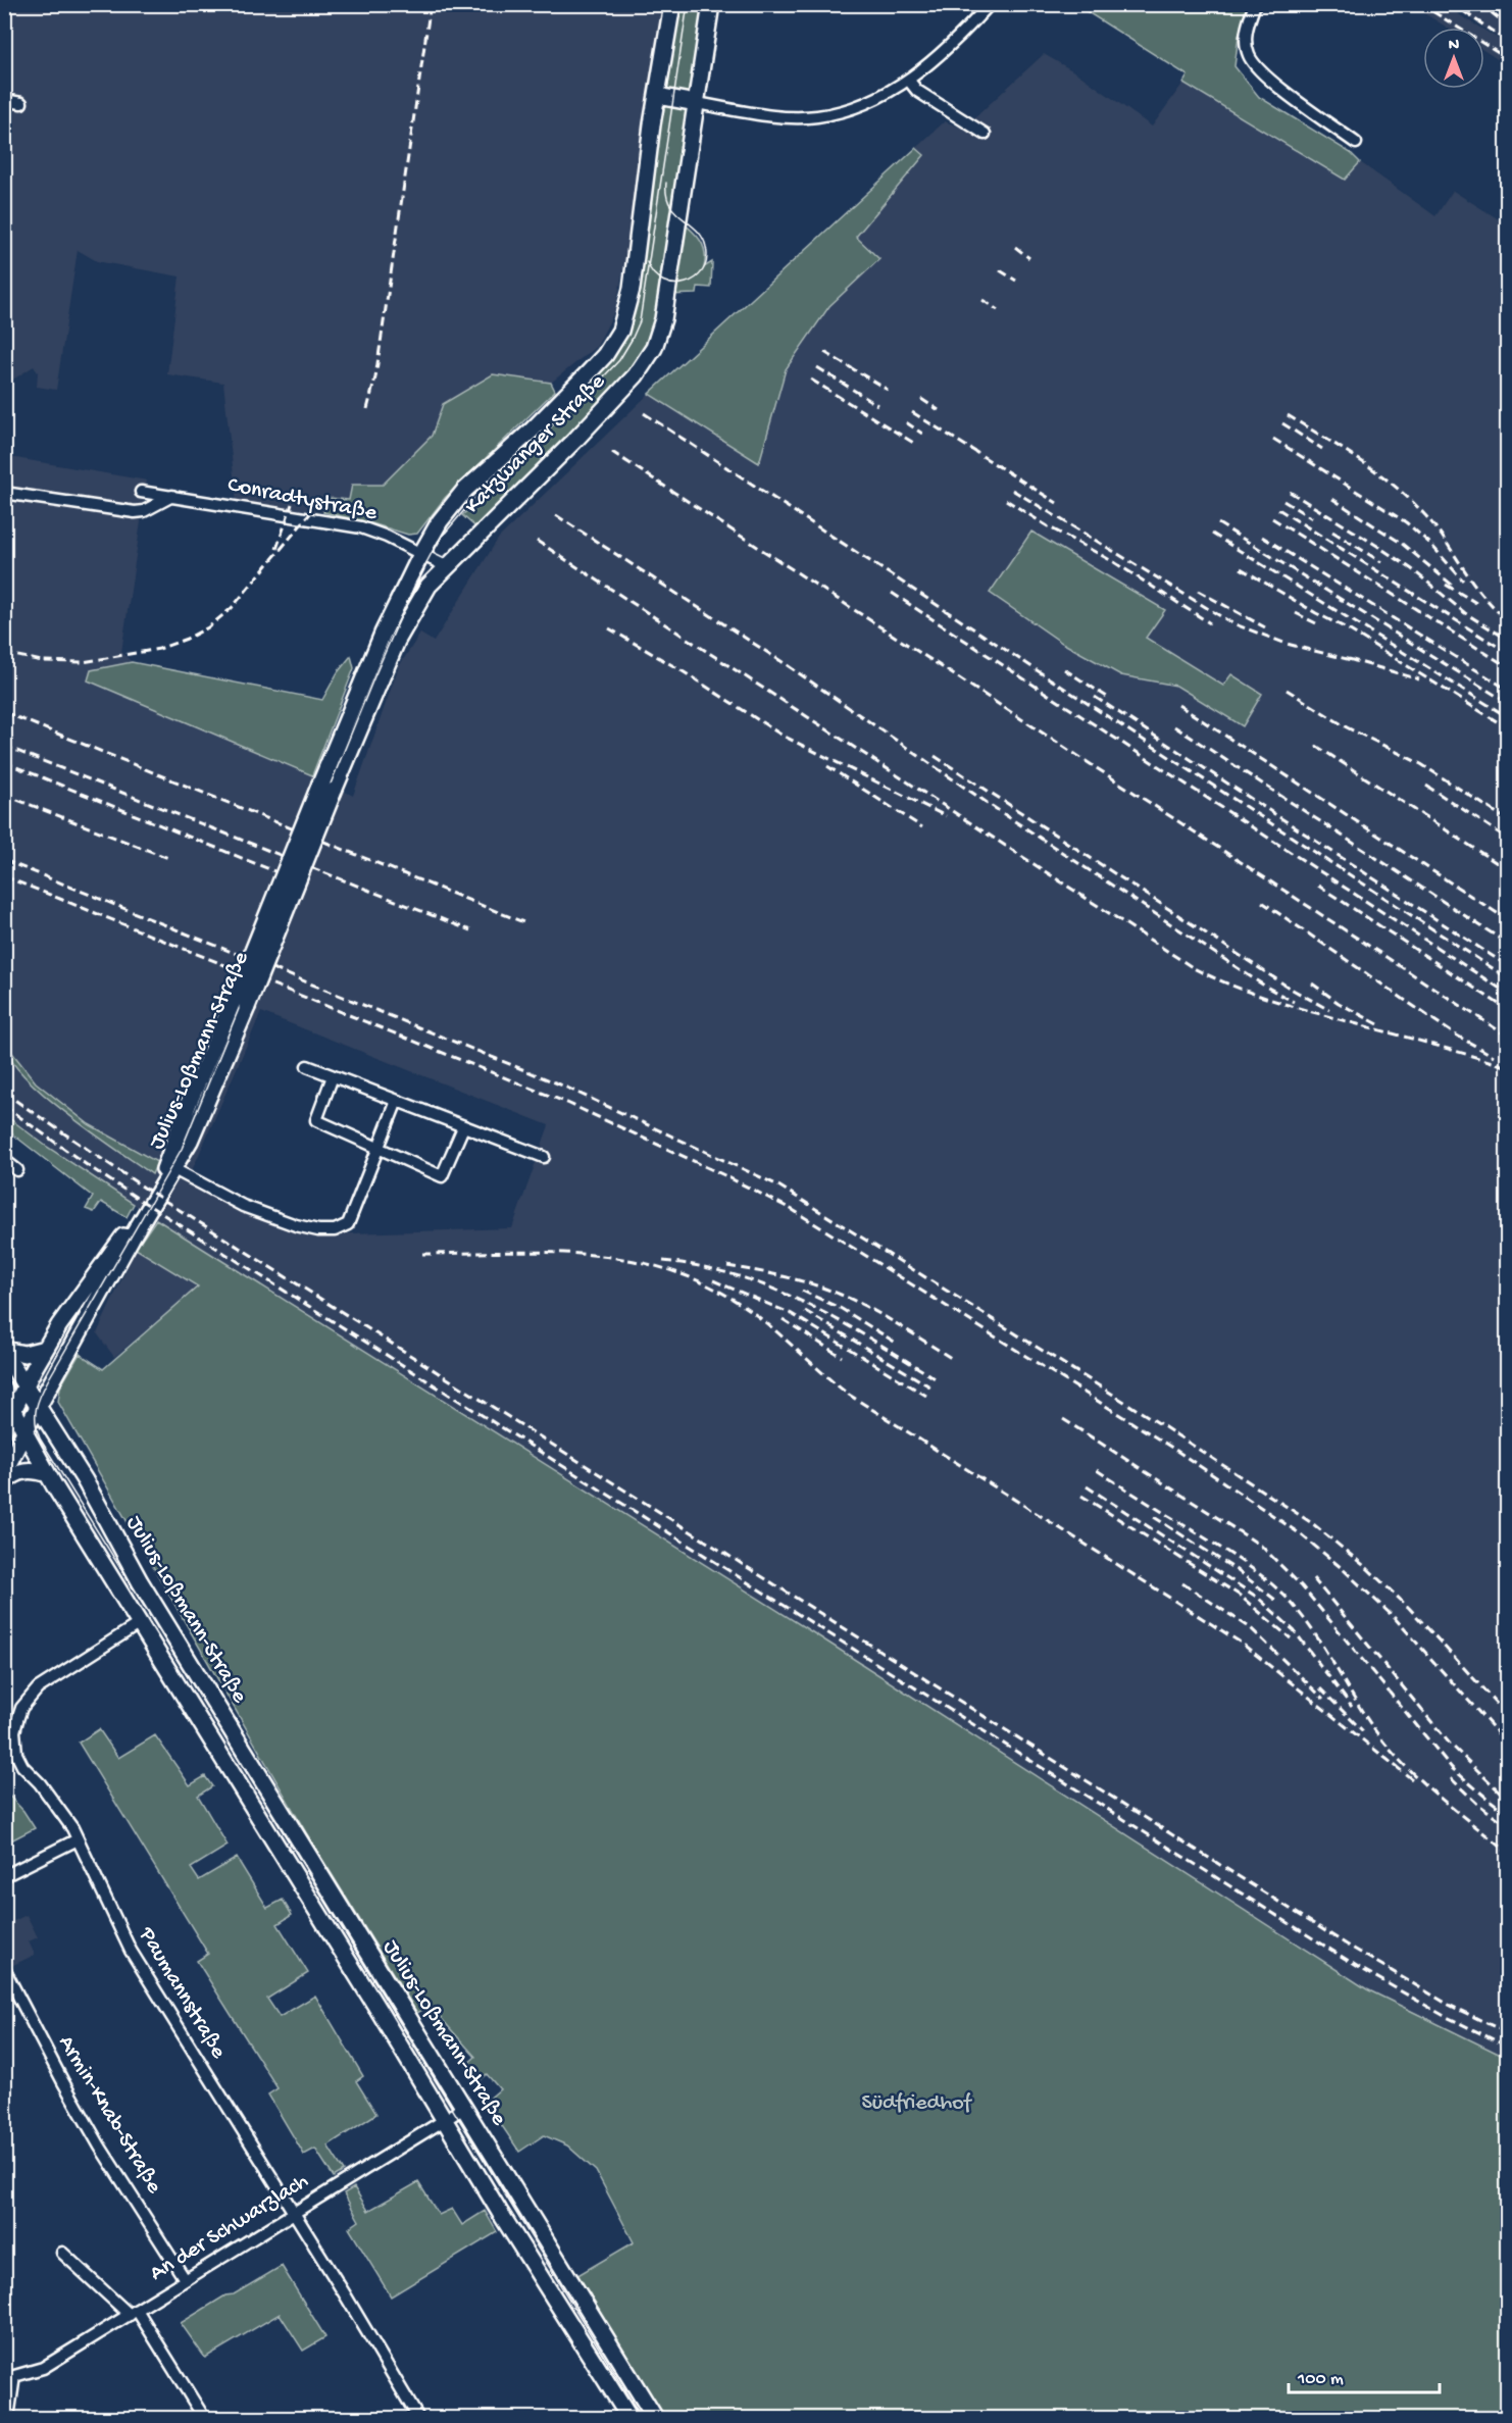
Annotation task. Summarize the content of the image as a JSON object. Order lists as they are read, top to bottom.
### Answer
{
  "streets": {
    "main road": ["Katzwanger Straße", "Julius-Loßmann-Straße"],
    "street": [
      "Conradtystraße",
      "Paumannstraße",
      "Armin-Knab-Straße",
      "An der Schwarzlach"
    ]
  },
  "crossings": [
    ["Katzwanger Straße", "Conradtystraße"],
    ["Katzwanger Straße", "Julius-Loßmann-Straße"],
    ["Julius-Loßmann-Straße", "Paumannstraße"],
    ["Julius-Loßmann-Straße", "An der Schwarzlach"],
    ["Paumannstraße", "An der Schwarzlach"],
    ["Armin-Knab-Straße", "An der Schwarzlach"]
  ],
  "parks": ["Südfriedhof"],
  "scale_bar": "100 m",
  "north": "top"
}
